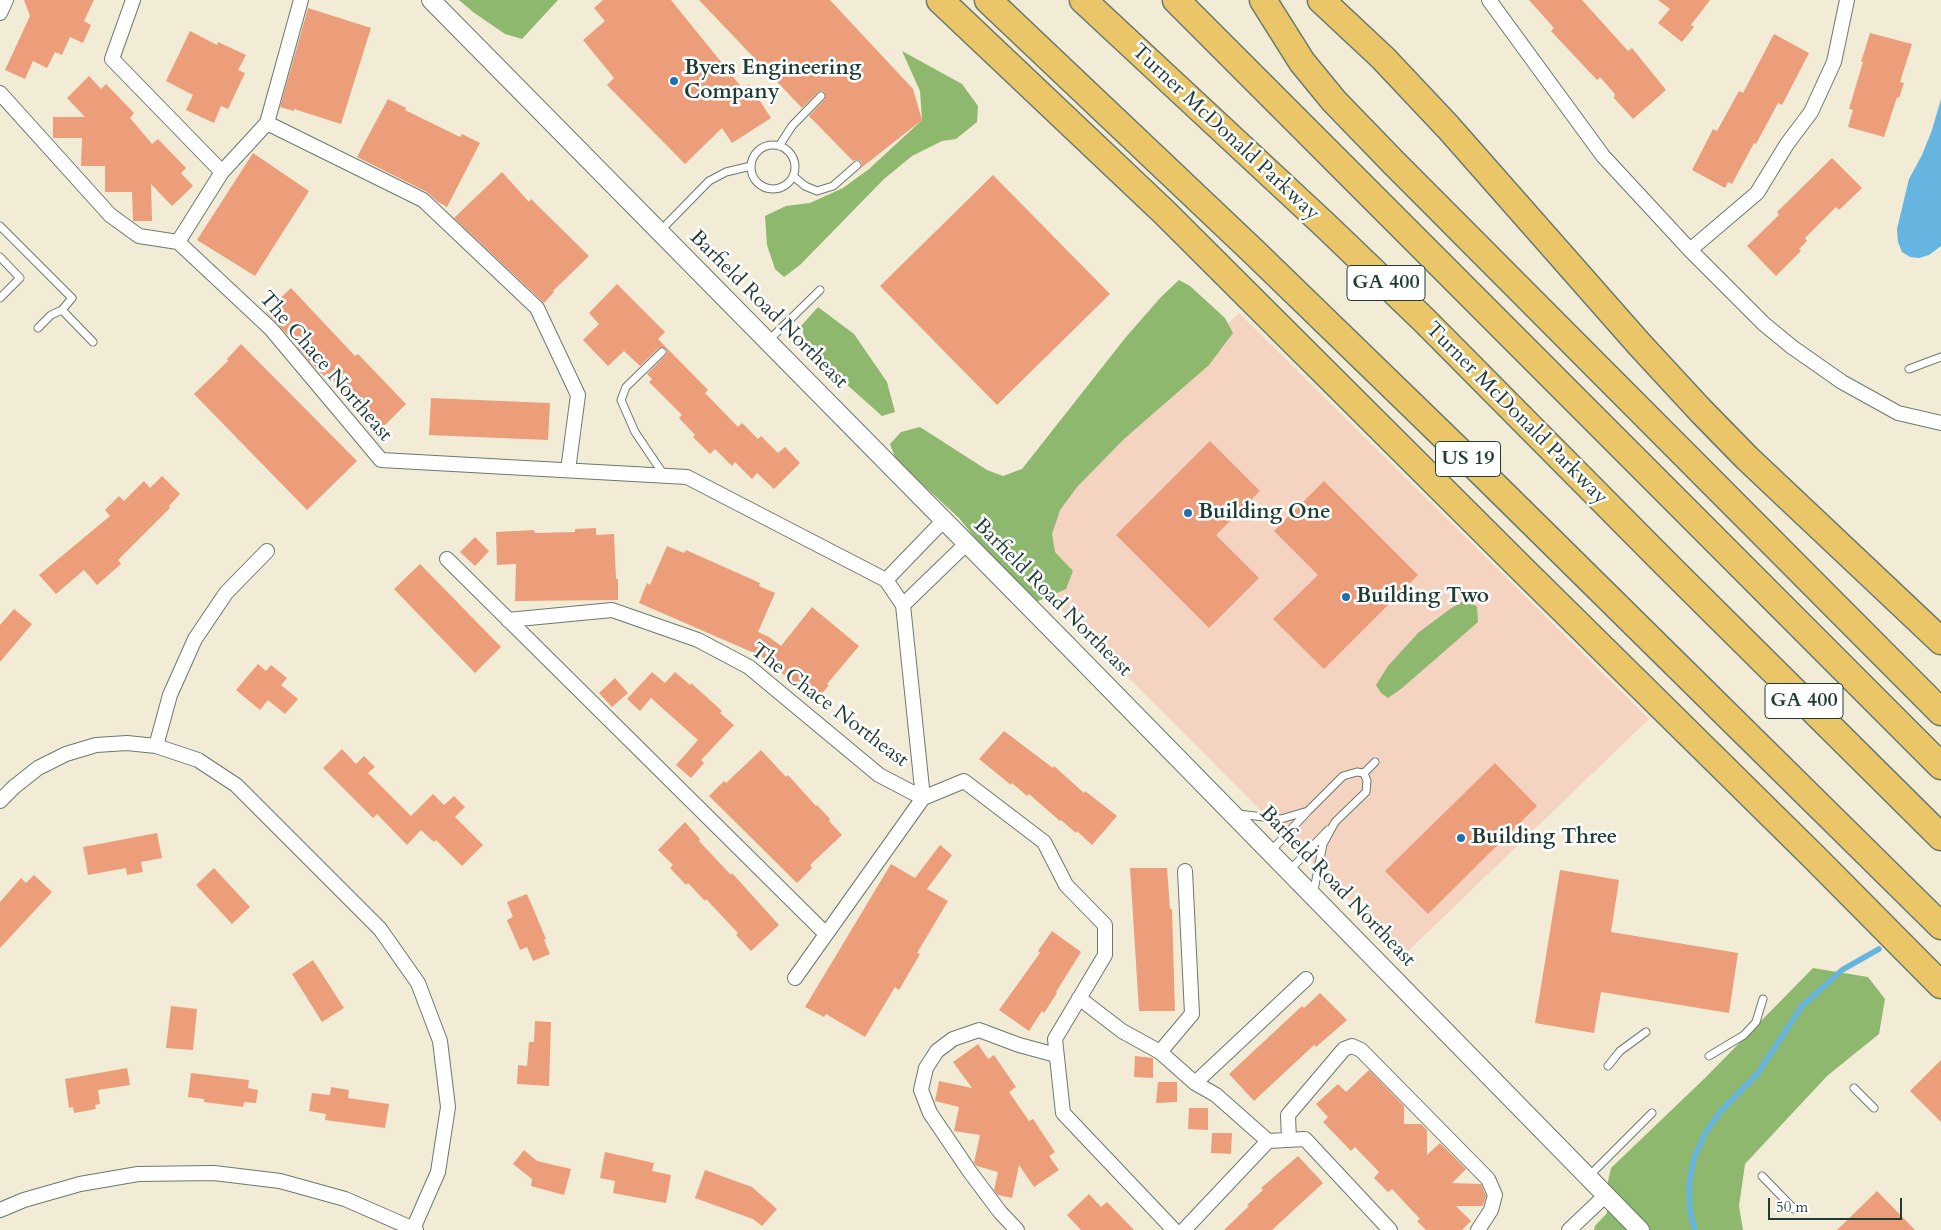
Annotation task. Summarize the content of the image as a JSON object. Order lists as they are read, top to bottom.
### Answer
{
  "streets": {
    "highway": ["Turner McDonald Parkway", "GA 400", "US 19"],
    "street": ["Barfield Road Northeast", "The Chace Northeast"]
  },
  "places": [
    "Byers Engineering Company",
    "Building One",
    "Building Two",
    "Building Three"
  ],
  "scale_bar": "50 m"
}
